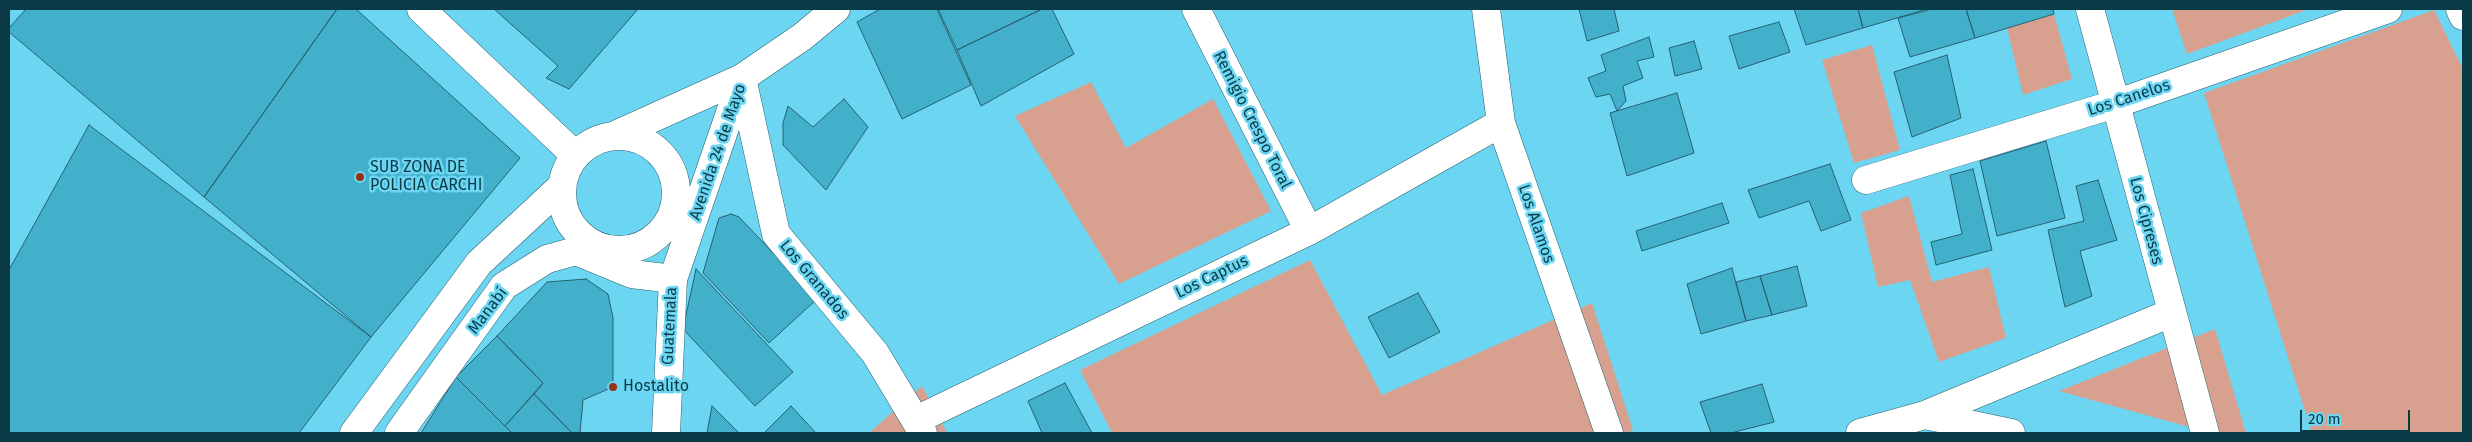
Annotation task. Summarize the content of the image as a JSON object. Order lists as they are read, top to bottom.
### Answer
{
  "streets": {
    "street": [
      "Los Canelos",
      "Remigio Crespo Toral",
      "Avenida 24 de Mayo",
      "Los Cipreses",
      "Los Alamos",
      "Los Captus",
      "Los Granados",
      "Manabí",
      "Guatemala"
    ]
  },
  "crossings": [
    ["Los Canelos", "Los Cipreses"],
    ["Remigio Crespo Toral", "Los Captus"],
    ["Avenida 24 de Mayo", "Los Granados"],
    ["Avenida 24 de Mayo", "Manabí"],
    ["Avenida 24 de Mayo", "Guatemala"],
    ["Los Alamos", "Los Captus"],
    ["Los Captus", "Los Granados"],
    ["Manabí", "Guatemala"]
  ],
  "places": ["SUB ZONA DE POLICIA CARCHI", "Hostalito"],
  "scale_bar": "20 m"
}
